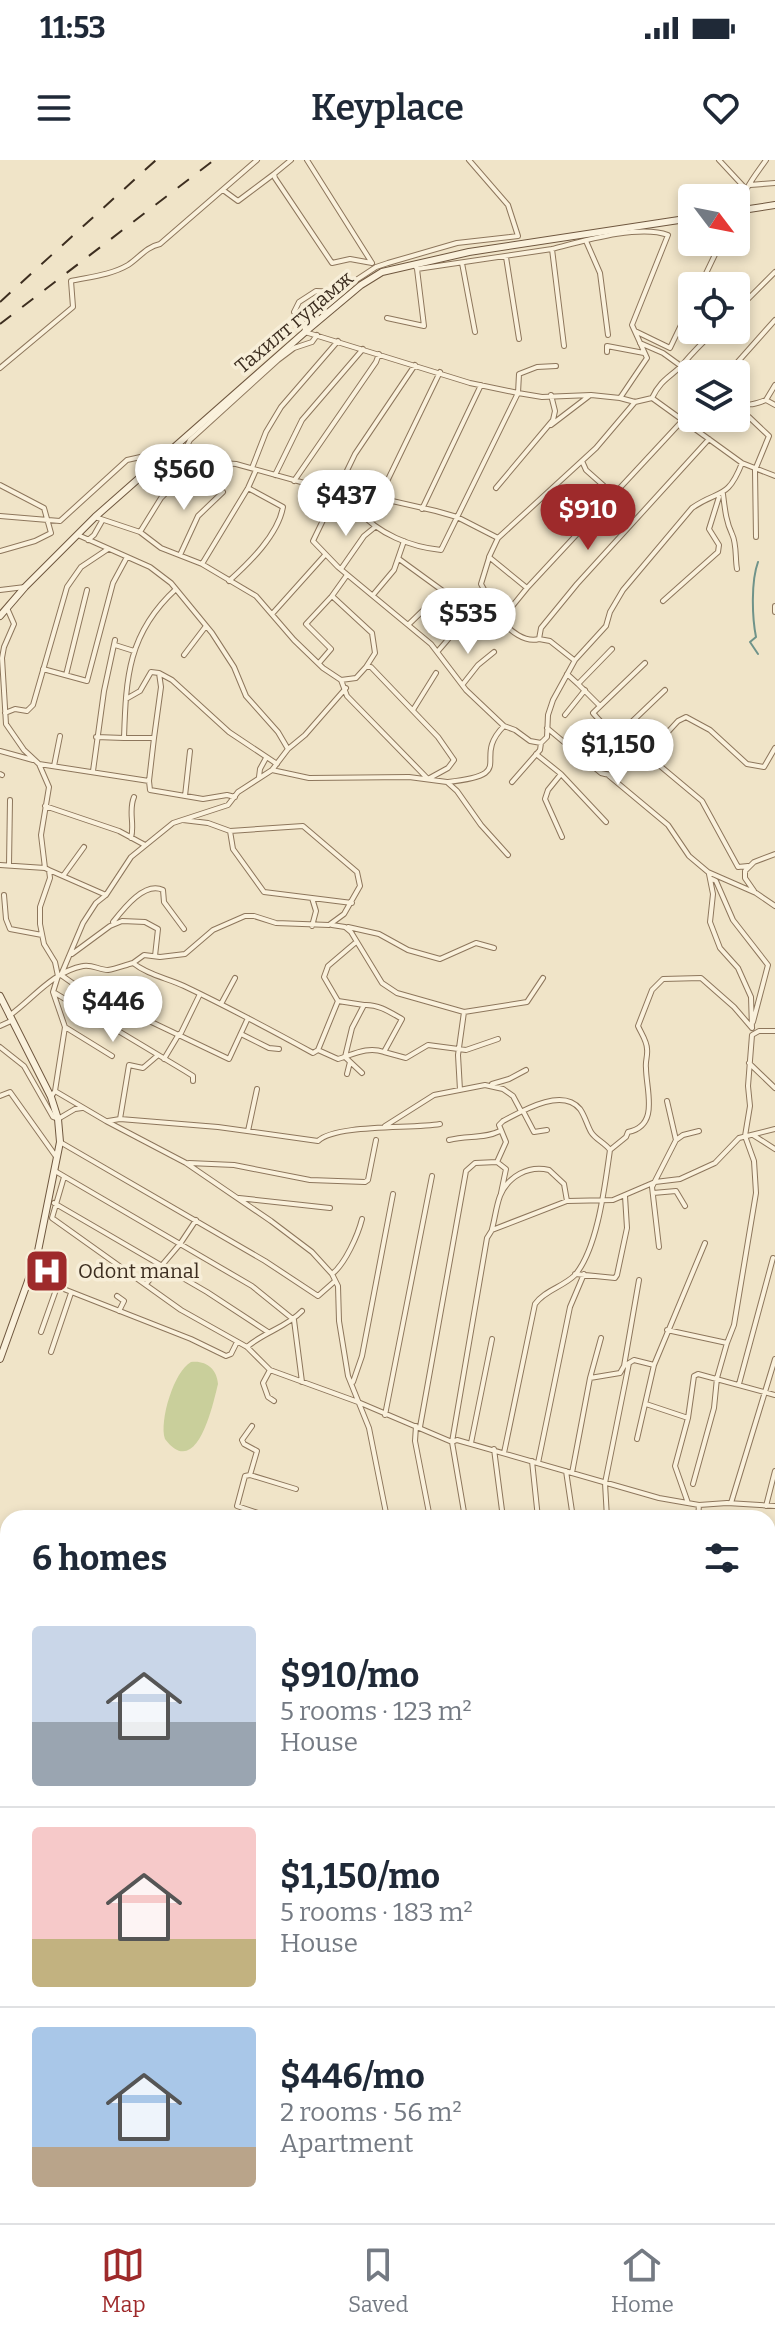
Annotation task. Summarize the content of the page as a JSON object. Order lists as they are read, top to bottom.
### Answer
{
  "streets": {
    "main road": ["Тахилт гудамж"]
  },
  "places": {
    "hospital": ["Odont manal"]
  },
  "north": "bottom right",
  "page": {
    "status": "11:53",
    "header": "Keyplace",
    "price": [
      "$560",
      "$437",
      "$910",
      "$535",
      "$1,150",
      "$446"
    ],
    "heading": "6 homes",
    "list": [
      {
        "name": "$910/mo",
        "note": "5 rooms · 123 m² · House"
      },
      {
        "name": "$1,150/mo",
        "note": "5 rooms · 183 m² · House"
      },
      {
        "name": "$446/mo",
        "note": "2 rooms · 56 m² · Apartment"
      }
    ],
    "tabs": ["Map", "Saved", "Home"]
  }
}
